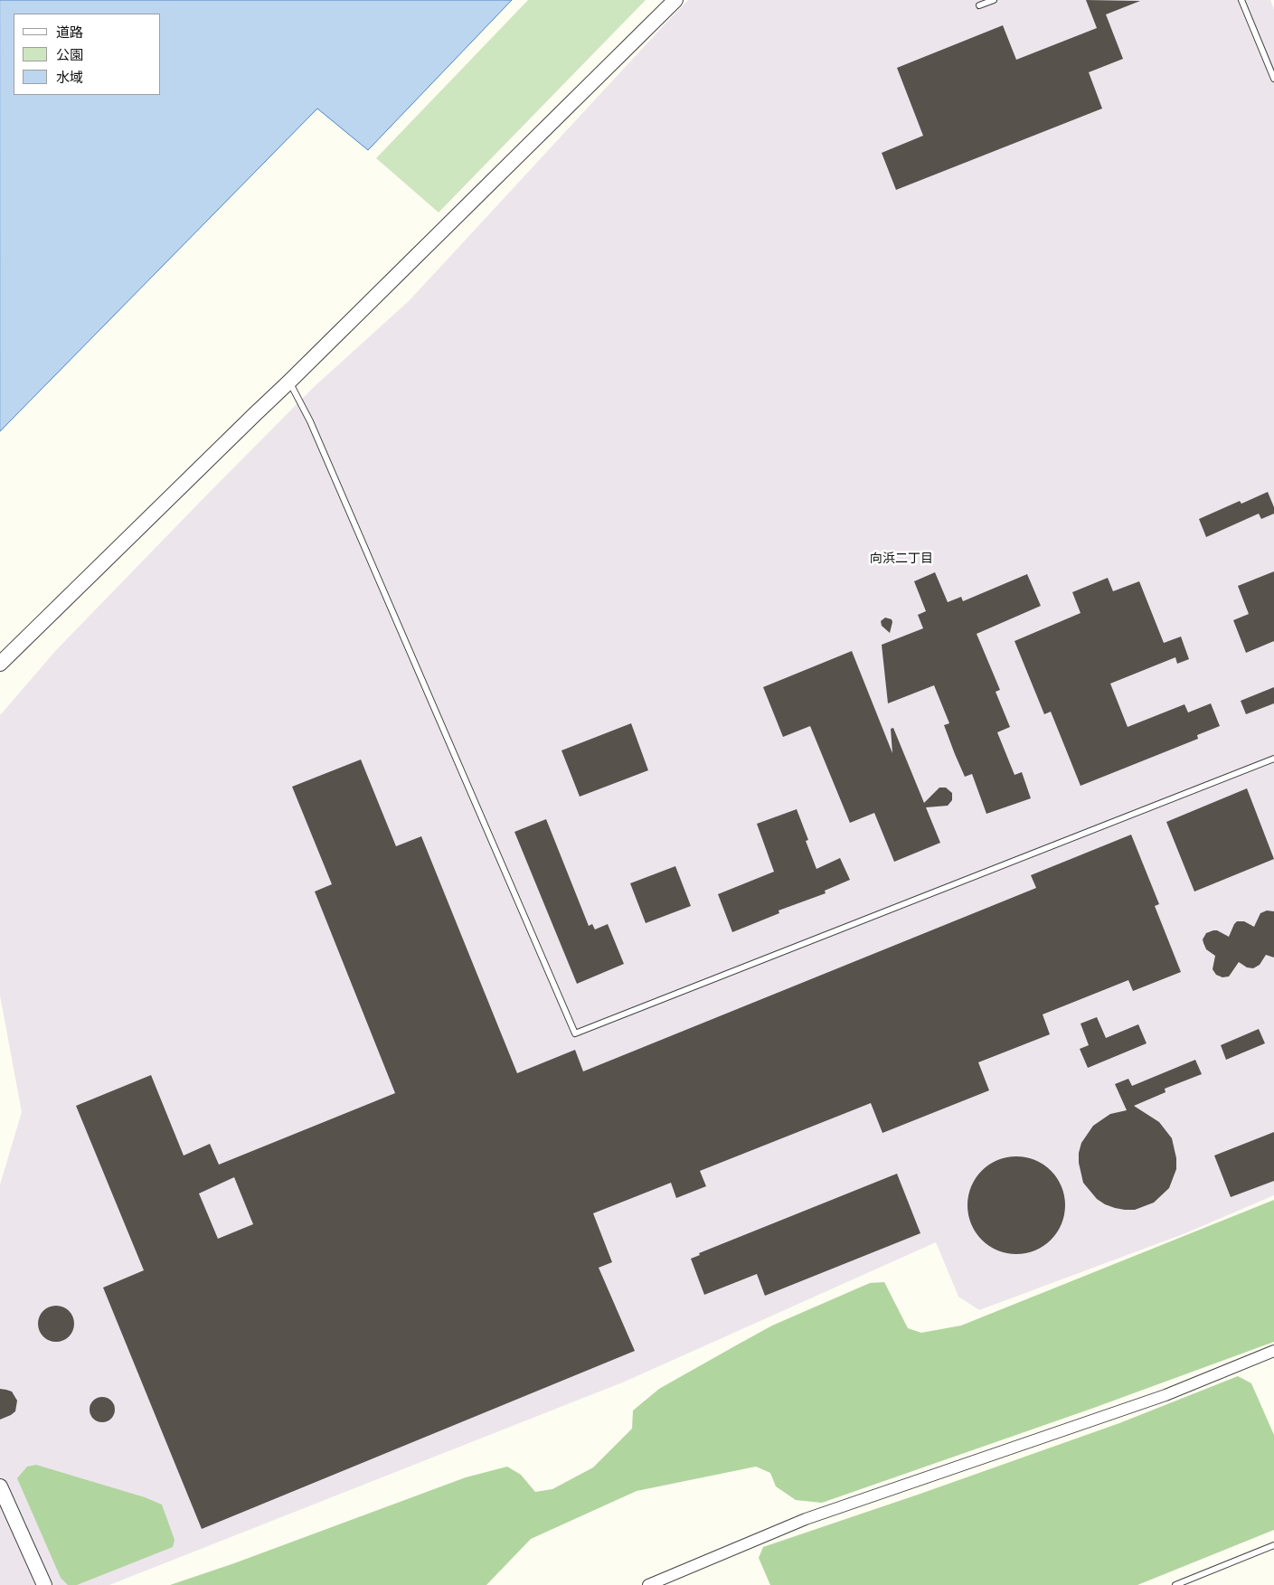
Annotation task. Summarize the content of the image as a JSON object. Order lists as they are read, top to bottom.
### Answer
{
  "districts": ["向浜二丁目"],
  "legend": ["道路", "公園", "水域"]
}
